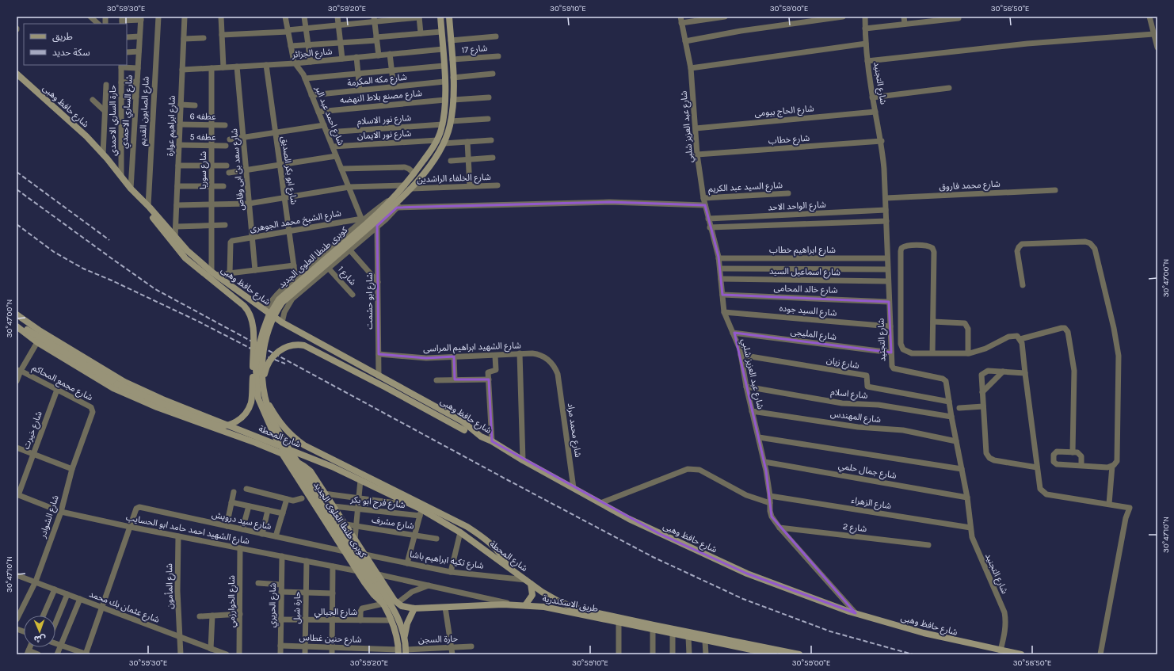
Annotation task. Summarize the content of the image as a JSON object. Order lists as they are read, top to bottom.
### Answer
{
  "streets": {
    "main road": [
      "شارع حافظ وهبى",
      "كوبرى طنطا العلوى الجديد",
      "شارع المحطة",
      "طريق الاسكندرية"
    ],
    "street": [
      "شارع 17",
      "شارع الجزائر",
      "شارع مكه المكرمة",
      "شارع التجنيد",
      "شارع مصنع بلاط النهضه",
      "شارع الصابون القديم",
      "شارع الحاج بيومى",
      "شارع الساري الاحمدي",
      "شارع احمد عبد البر",
      "عطفه 6",
      "شارع نور الاسلام",
      "حارة الساري الاحمدي",
      "شارع ابراهيم عوارة",
      "شارع عبد العزيز شلبي",
      "شارع نور الايمان",
      "عطفه 5",
      "شارع خطاب",
      "شارع سعد بن ابى وقاص",
      "شارع سوريا",
      "شارع ابو بكر الصديق",
      "شارع الخلفاء الراشدين",
      "شارع محمد فاروق",
      "شارع السيد عبد الكريم",
      "شارع الواحد الاحد",
      "شارع الشيخ محمد الجوهرى",
      "شارع ابراهيم خطاب",
      "شارع اسماعيل السيد",
      "شارع 1",
      "شارع خالد المحامى",
      "شارع ابو حشمت",
      "شارع السيد جوده",
      "شارع المليجى",
      "شارع الشهيد ابراهيم المراسى",
      "شارع زيان",
      "شارع مجمع المحاكم",
      "شارع اسلام",
      "شارع المهندس",
      "شارع خيرت",
      "شارع محمد مراد",
      "شارع جمال حلمي",
      "شارع فرج ابو بكر",
      "شارع الزهراء",
      "شارع الشوادر",
      "شارع سيد درويش",
      "شارع مشرف",
      "شارع 2",
      "شارع الشهيد احمد حامد ابو الحسايب",
      "شارع تكيه ابراهيم باشا",
      "شارع المأمون",
      "شارع الخوارزمي",
      "شارع الحريري",
      "شارع عثمان بك محمد",
      "حارة شبل",
      "شارع الجبالي",
      "شارع حنين غطاس",
      "حارة السجن"
    ]
  },
  "crossings": [
    ["شارع الجزائر", "شارع احمد عبد البر"],
    ["شارع الجزائر", "شارع ابراهيم عوارة"],
    ["شارع الجزائر", "شارع سعد بن ابى وقاص"],
    ["شارع الجزائر", "شارع سوريا"],
    ["شارع الجزائر", "شارع ابو بكر الصديق"],
    ["شارع مكه المكرمة", "شارع احمد عبد البر"],
    ["شارع التجنيد", "شارع حافظ وهبى"],
    ["شارع التجنيد", "شارع الحاج بيومى"],
    ["شارع التجنيد", "شارع خطاب"],
    ["شارع التجنيد", "شارع محمد فاروق"],
    ["شارع التجنيد", "شارع الواحد الاحد"],
    ["شارع التجنيد", "شارع ابراهيم خطاب"],
    ["شارع التجنيد", "شارع اسماعيل السيد"],
    ["شارع التجنيد", "شارع خالد المحامى"],
    ["شارع التجنيد", "شارع السيد جوده"],
    ["شارع التجنيد", "شارع المليجى"],
    ["شارع التجنيد", "شارع زيان"],
    ["شارع التجنيد", "شارع اسلام"],
    ["شارع التجنيد", "شارع المهندس"],
    ["شارع التجنيد", "شارع جمال حلمي"],
    ["شارع التجنيد", "شارع الزهراء"],
    ["شارع مصنع بلاط النهضه", "شارع احمد عبد البر"],
    ["شارع حافظ وهبى", "شارع الصابون القديم"],
    ["شارع حافظ وهبى", "شارع الساري الاحمدي"],
    ["شارع حافظ وهبى", "حارة الساري الاحمدي"],
    ["شارع حافظ وهبى", "شارع ابراهيم عوارة"],
    ["شارع حافظ وهبى", "شارع عبد العزيز شلبي"],
    ["شارع حافظ وهبى", "شارع سوريا"],
    ["شارع حافظ وهبى", "شارع ابو حشمت"],
    ["شارع حافظ وهبى", "شارع محمد مراد"],
    ["شارع الحاج بيومى", "شارع عبد العزيز شلبي"],
    ["شارع احمد عبد البر", "شارع نور الاسلام"],
    ["شارع احمد عبد البر", "شارع نور الايمان"],
    ["شارع احمد عبد البر", "شارع الشيخ محمد الجوهرى"],
    ["شارع احمد عبد البر", "كوبرى طنطا العلوى الجديد"],
    ["شارع احمد عبد البر", "شارع ابو حشمت"],
    ["عطفه 6", "شارع ابراهيم عوارة"],
    ["عطفه 6", "شارع سوريا"],
    ["شارع ابراهيم عوارة", "عطفه 5"],
    ["شارع عبد العزيز شلبي", "شارع خطاب"],
    ["شارع عبد العزيز شلبي", "شارع السيد عبد الكريم"],
    ["شارع عبد العزيز شلبي", "شارع الواحد الاحد"],
    ["شارع عبد العزيز شلبي", "شارع ابراهيم خطاب"],
    ["شارع عبد العزيز شلبي", "شارع اسماعيل السيد"],
    ["شارع عبد العزيز شلبي", "شارع خالد المحامى"],
    ["شارع عبد العزيز شلبي", "شارع السيد جوده"],
    ["شارع عبد العزيز شلبي", "شارع المليجى"],
    ["شارع عبد العزيز شلبي", "شارع زيان"],
    ["شارع عبد العزيز شلبي", "شارع اسلام"],
    ["شارع عبد العزيز شلبي", "شارع المهندس"],
    ["شارع عبد العزيز شلبي", "شارع جمال حلمي"],
    ["شارع عبد العزيز شلبي", "شارع الزهراء"],
    ["شارع عبد العزيز شلبي", "شارع 2"],
    ["عطفه 5", "شارع سوريا"],
    ["شارع سعد بن ابى وقاص", "شارع الشيخ محمد الجوهرى"],
    ["شارع ابو بكر الصديق", "شارع الشيخ محمد الجوهرى"],
    ["شارع الشيخ محمد الجوهرى", "كوبرى طنطا العلوى الجديد"],
    ["شارع الشيخ محمد الجوهرى", "شارع ابو حشمت"],
    ["كوبرى طنطا العلوى الجديد", "شارع ابو حشمت"],
    ["شارع ابو حشمت", "شارع الشهيد ابراهيم المراسى"],
    ["شارع الشهيد ابراهيم المراسى", "شارع محمد مراد"],
    ["شارع مجمع المحاكم", "شارع خيرت"],
    ["شارع مجمع المحاكم", "شارع الشوادر"],
    ["شارع خيرت", "شارع الشهيد احمد حامد ابو الحسايب"],
    ["شارع المحطة", "شارع تكيه ابراهيم باشا"],
    ["شارع المحطة", "طريق الاسكندرية"],
    ["شارع الشوادر", "شارع الشهيد احمد حامد ابو الحسايب"],
    ["شارع الشوادر", "شارع عثمان بك محمد"],
    ["شارع سيد درويش", "شارع الشهيد احمد حامد ابو الحسايب"],
    ["شارع الشهيد احمد حامد ابو الحسايب", "شارع المأمون"],
    ["شارع الشهيد احمد حامد ابو الحسايب", "شارع الخوارزمي"],
    ["شارع الشهيد احمد حامد ابو الحسايب", "شارع الحريري"],
    ["شارع الشهيد احمد حامد ابو الحسايب", "حارة شبل"],
    ["شارع تكيه ابراهيم باشا", "طريق الاسكندرية"],
    ["شارع المأمون", "شارع عثمان بك محمد"],
    ["شارع الحريري", "شارع الجبالي"],
    ["شارع الحريري", "شارع حنين غطاس"],
    ["حارة شبل", "شارع الجبالي"],
    ["حارة شبل", "شارع حنين غطاس"]
  ],
  "legend": ["طريق", "سكة حديد"],
  "north": "bottom",
  "coordinates": [
    "30°59'30\"E",
    "30°59'20\"E",
    "30°59'10\"E",
    "30°59'00\"E",
    "30°58'50\"E",
    "30°47'00\"N",
    "30°47'10\"N"
  ]
}
